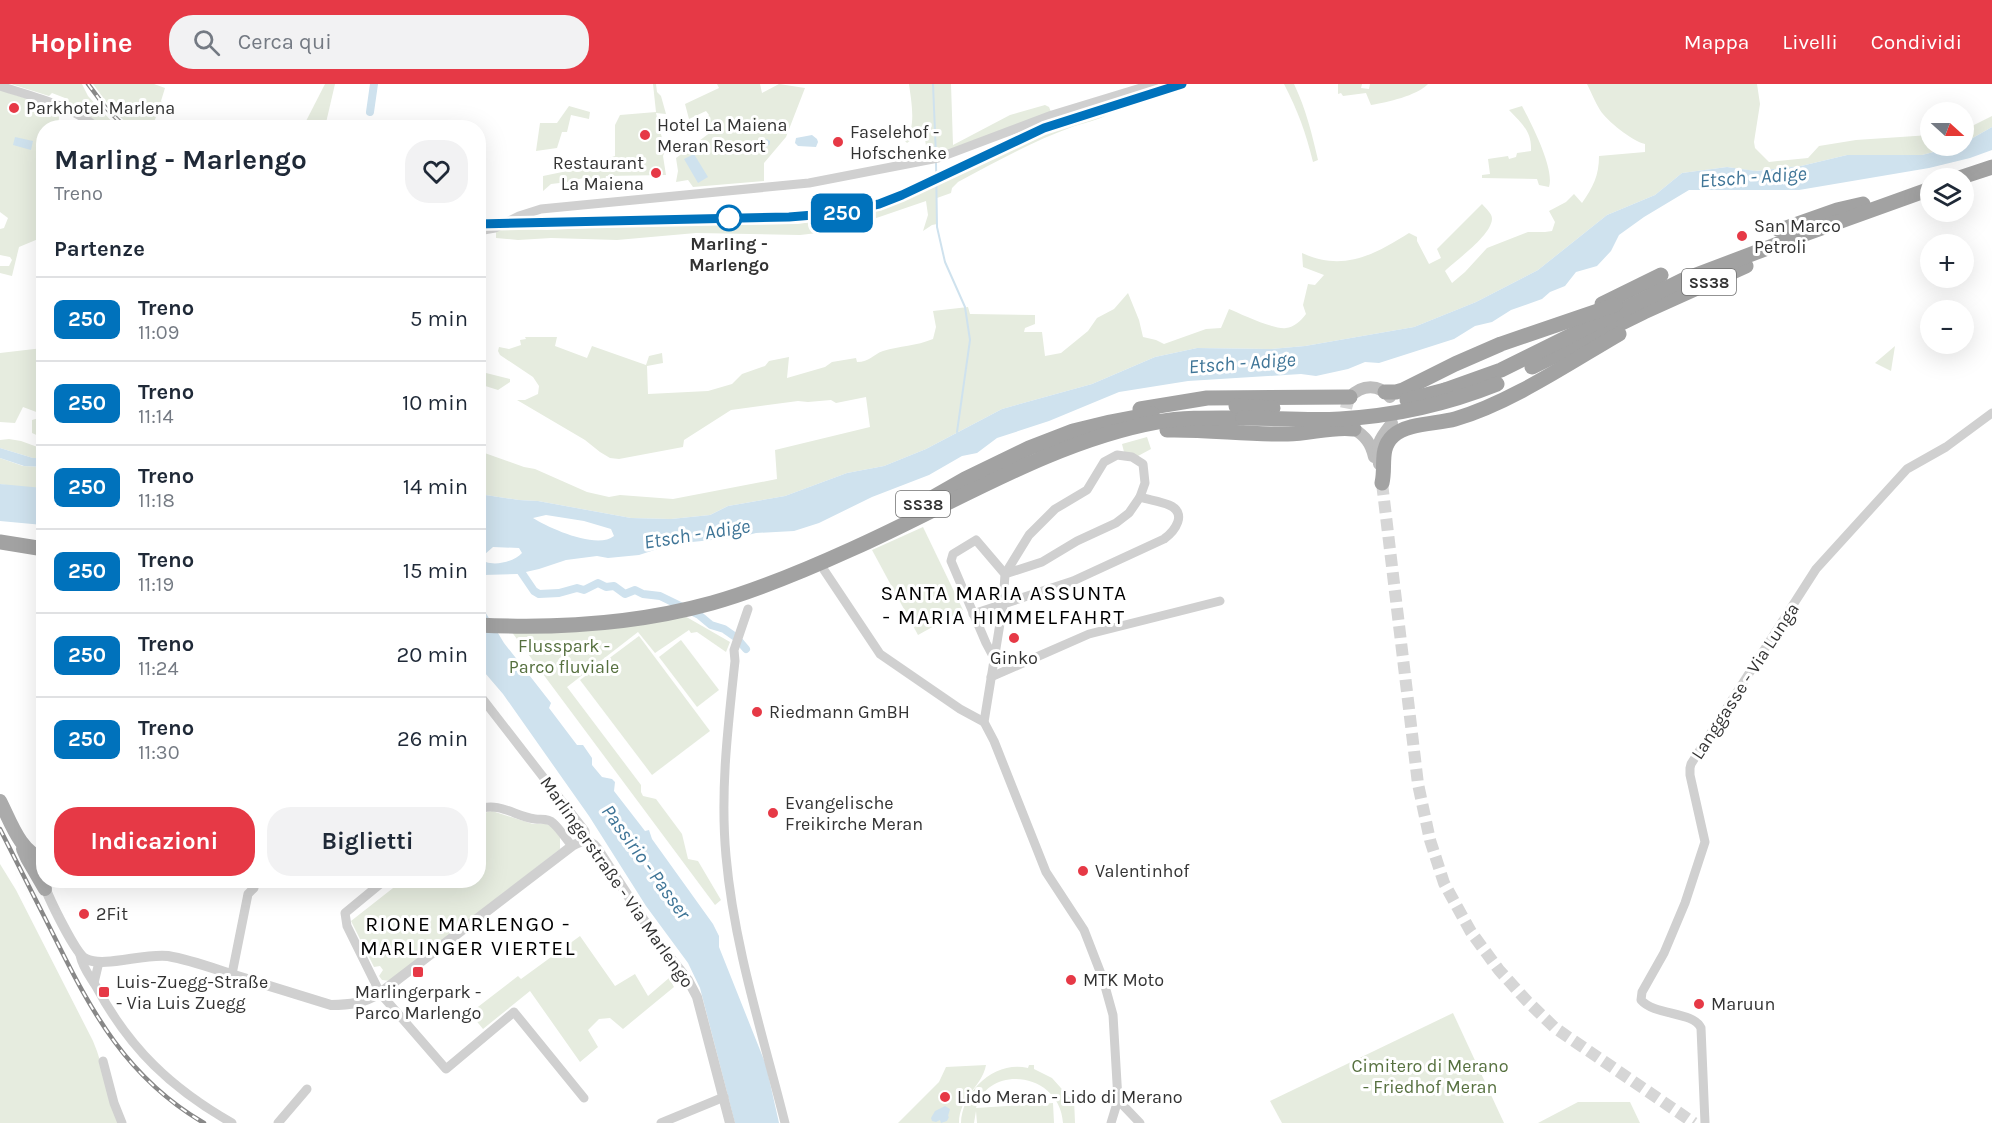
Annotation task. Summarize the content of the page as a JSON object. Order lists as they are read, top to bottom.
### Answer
{
  "streets": {
    "highway": ["SS38"],
    "street": ["Langgasse - Via Lunga", "Marlingerstraße - Via Marlengo"]
  },
  "districts": ["SANTA MARIA ASSUNTA - MARIA HIMMELFAHRT", "RIONE MARLENGO - MARLINGER VIERTEL"],
  "water": ["Etsch - Adige", "Passirio - Passer"],
  "parks": ["Flusspark - Parco fluviale", "Cimitero di Merano - Friedhof Meran"],
  "places": {
    "other": [
      "Parkhotel Marlena",
      "Hotel La Maiena Meran Resort",
      "Faselehof - Hofschenke",
      "Restaurant La Maiena",
      "Marling - Marlengo",
      "San Marco Petroli",
      "Ginko",
      "Riedmann GmBH",
      "Evangelische Freikirche Meran",
      "Valentinhof",
      "2Fit",
      "MTK Moto",
      "Maruun",
      "Lido Meran - Lido di Merano"
    ],
    "transit": ["Marlingerpark - Parco Marlengo", "Luis-Zuegg-Straße - Via Luis Zuegg"]
  },
  "north": "right",
  "page": {
    "header": "Hopline",
    "search": "Cerca qui",
    "nav": ["Mappa", "Livelli", "Condividi"],
    "on_map": "250",
    "map_buttons": ["+", "−"],
    "heading": [
      ["Marling - Marlengo", "Treno"],
      "Partenze"
    ],
    "list": [
      {
        "mark": "250",
        "name": "Treno",
        "note": "11:09",
        "value": "5 min"
      },
      {
        "mark": "250",
        "name": "Treno",
        "note": "11:14",
        "value": "10 min"
      },
      {
        "mark": "250",
        "name": "Treno",
        "note": "11:18",
        "value": "14 min"
      },
      {
        "mark": "250",
        "name": "Treno",
        "note": "11:19",
        "value": "15 min"
      },
      {
        "mark": "250",
        "name": "Treno",
        "note": "11:24",
        "value": "20 min"
      },
      {
        "mark": "250",
        "name": "Treno",
        "note": "11:30",
        "value": "26 min"
      }
    ],
    "buttons": ["Indicazioni", "Biglietti"]
  }
}
